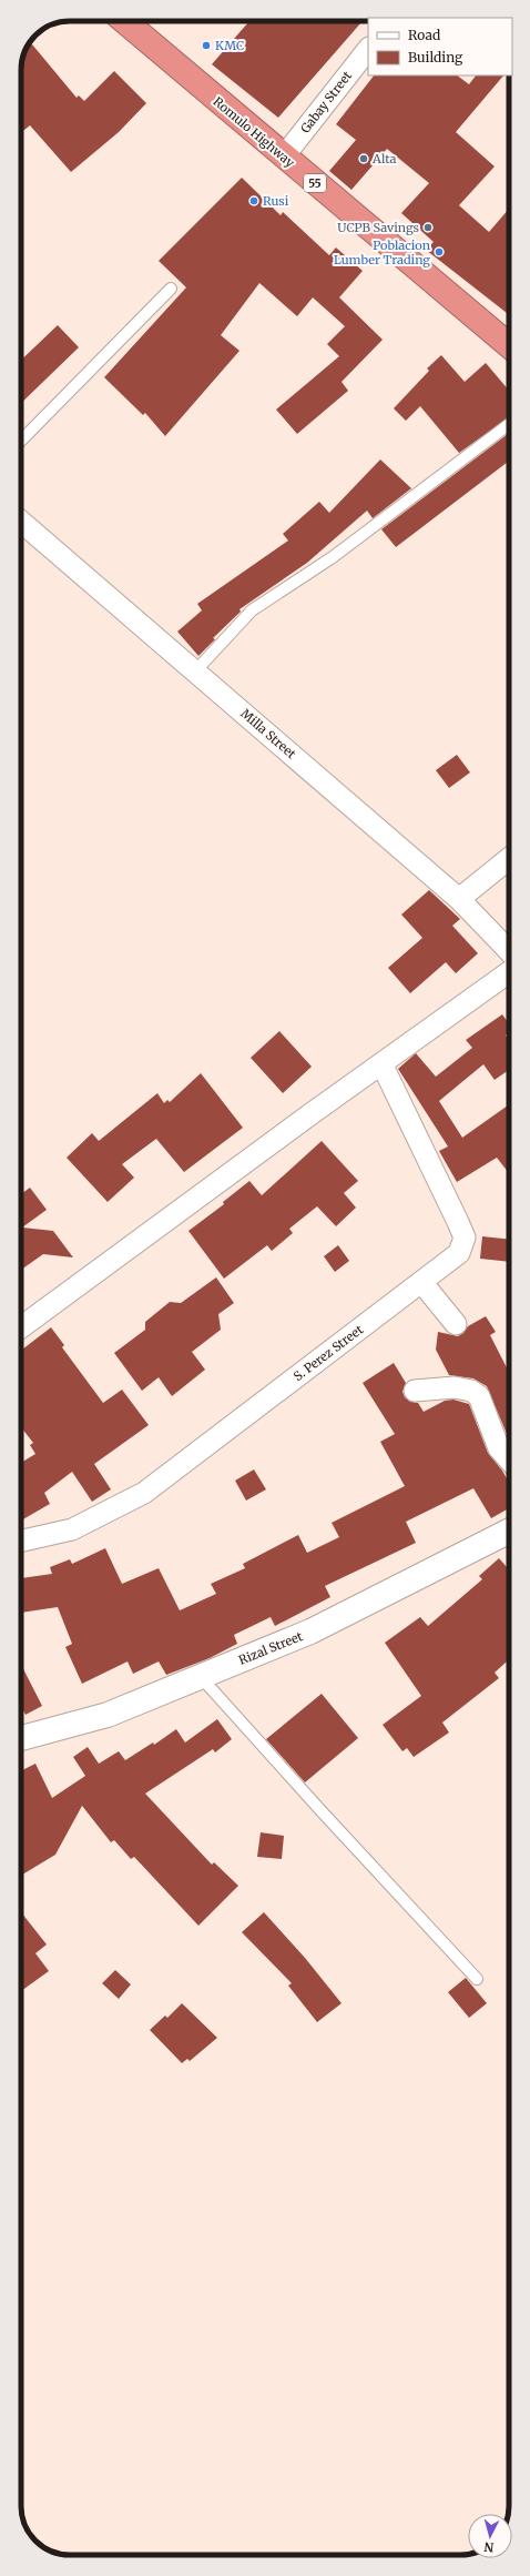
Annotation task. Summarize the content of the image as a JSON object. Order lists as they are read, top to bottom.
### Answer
{
  "streets": {
    "highway": ["Romulo Highway", "55"],
    "street": [
      "Gabay Street",
      "Milla Street",
      "S. Perez Street",
      "Rizal Street"
    ]
  },
  "crossings": [
    ["Gabay Street", "Romulo Highway"]
  ],
  "places": [
    "KMC",
    "Alta",
    "Rusi",
    "UCPB Savings",
    "Poblacion Lumber Trading"
  ],
  "legend": ["Road", "Building"],
  "north": "bottom"
}
